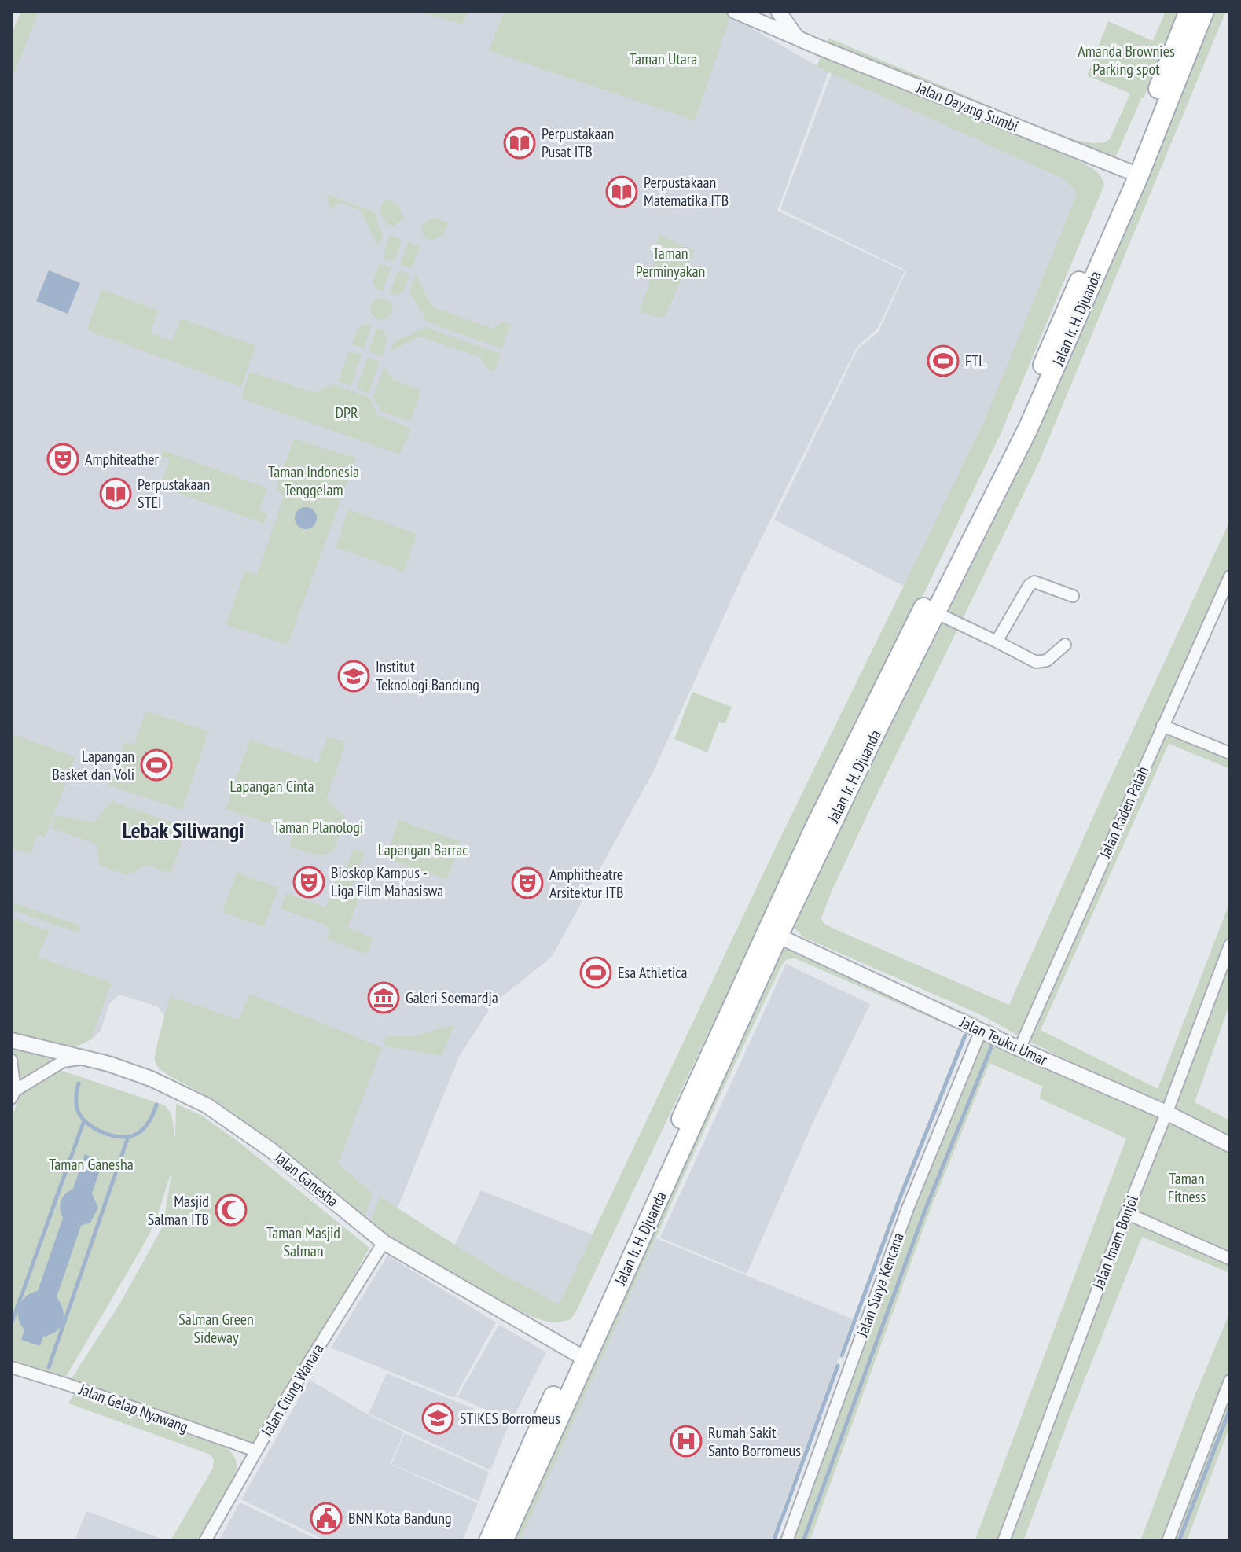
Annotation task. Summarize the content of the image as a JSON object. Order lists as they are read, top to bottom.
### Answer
{
  "streets": {
    "main road": ["Jalan Ir. H. Djuanda"],
    "street": [
      "Jalan Dayang Sumbi",
      "Jalan Raden Patah",
      "Jalan Teuku Umar",
      "Jalan Ganesha",
      "Jalan Imam Bonjol",
      "Jalan Surya Kencana",
      "Jalan Ciung Wanara",
      "Jalan Gelap Nyawang"
    ]
  },
  "crossings": [
    ["Jalan Dayang Sumbi", "Jalan Ir. H. Djuanda"],
    ["Jalan Ir. H. Djuanda", "Jalan Teuku Umar"],
    ["Jalan Ir. H. Djuanda", "Jalan Ganesha"],
    ["Jalan Raden Patah", "Jalan Teuku Umar"],
    ["Jalan Teuku Umar", "Jalan Imam Bonjol"],
    ["Jalan Teuku Umar", "Jalan Surya Kencana"],
    ["Jalan Ganesha", "Jalan Ciung Wanara"],
    ["Jalan Ciung Wanara", "Jalan Gelap Nyawang"]
  ],
  "districts": ["Lebak Siliwangi"],
  "parks": [
    "Amanda Brownies Parking spot",
    "Taman Utara",
    "Taman Perminyakan",
    "DPR",
    "Taman Indonesia Tenggelam",
    "Lapangan Cinta",
    "Taman Planologi",
    "Lapangan Barrac",
    "Taman Ganesha",
    "Taman Fitness",
    "Taman Masjid Salman",
    "Salman Green Sideway"
  ],
  "places": {
    "library": ["Perpustakaan Pusat ITB", "Perpustakaan Matematika ITB", "Perpustakaan STEI"],
    "sports": ["FTL", "Lapangan Basket dan Voli", "Esa Athletica"],
    "theatre": ["Amphiteather", "Bioskop Kampus - Liga Film Mahasiswa", "Amphitheatre Arsitektur ITB"],
    "school or university": ["Institut Teknologi Bandung", "STIKES Borromeus"],
    "museum": ["Galeri Soemardja"],
    "mosque": ["Masjid Salman ITB"],
    "hospital": ["Rumah Sakit Santo Borromeus"],
    "public building": ["BNN Kota Bandung"]
  }
}
